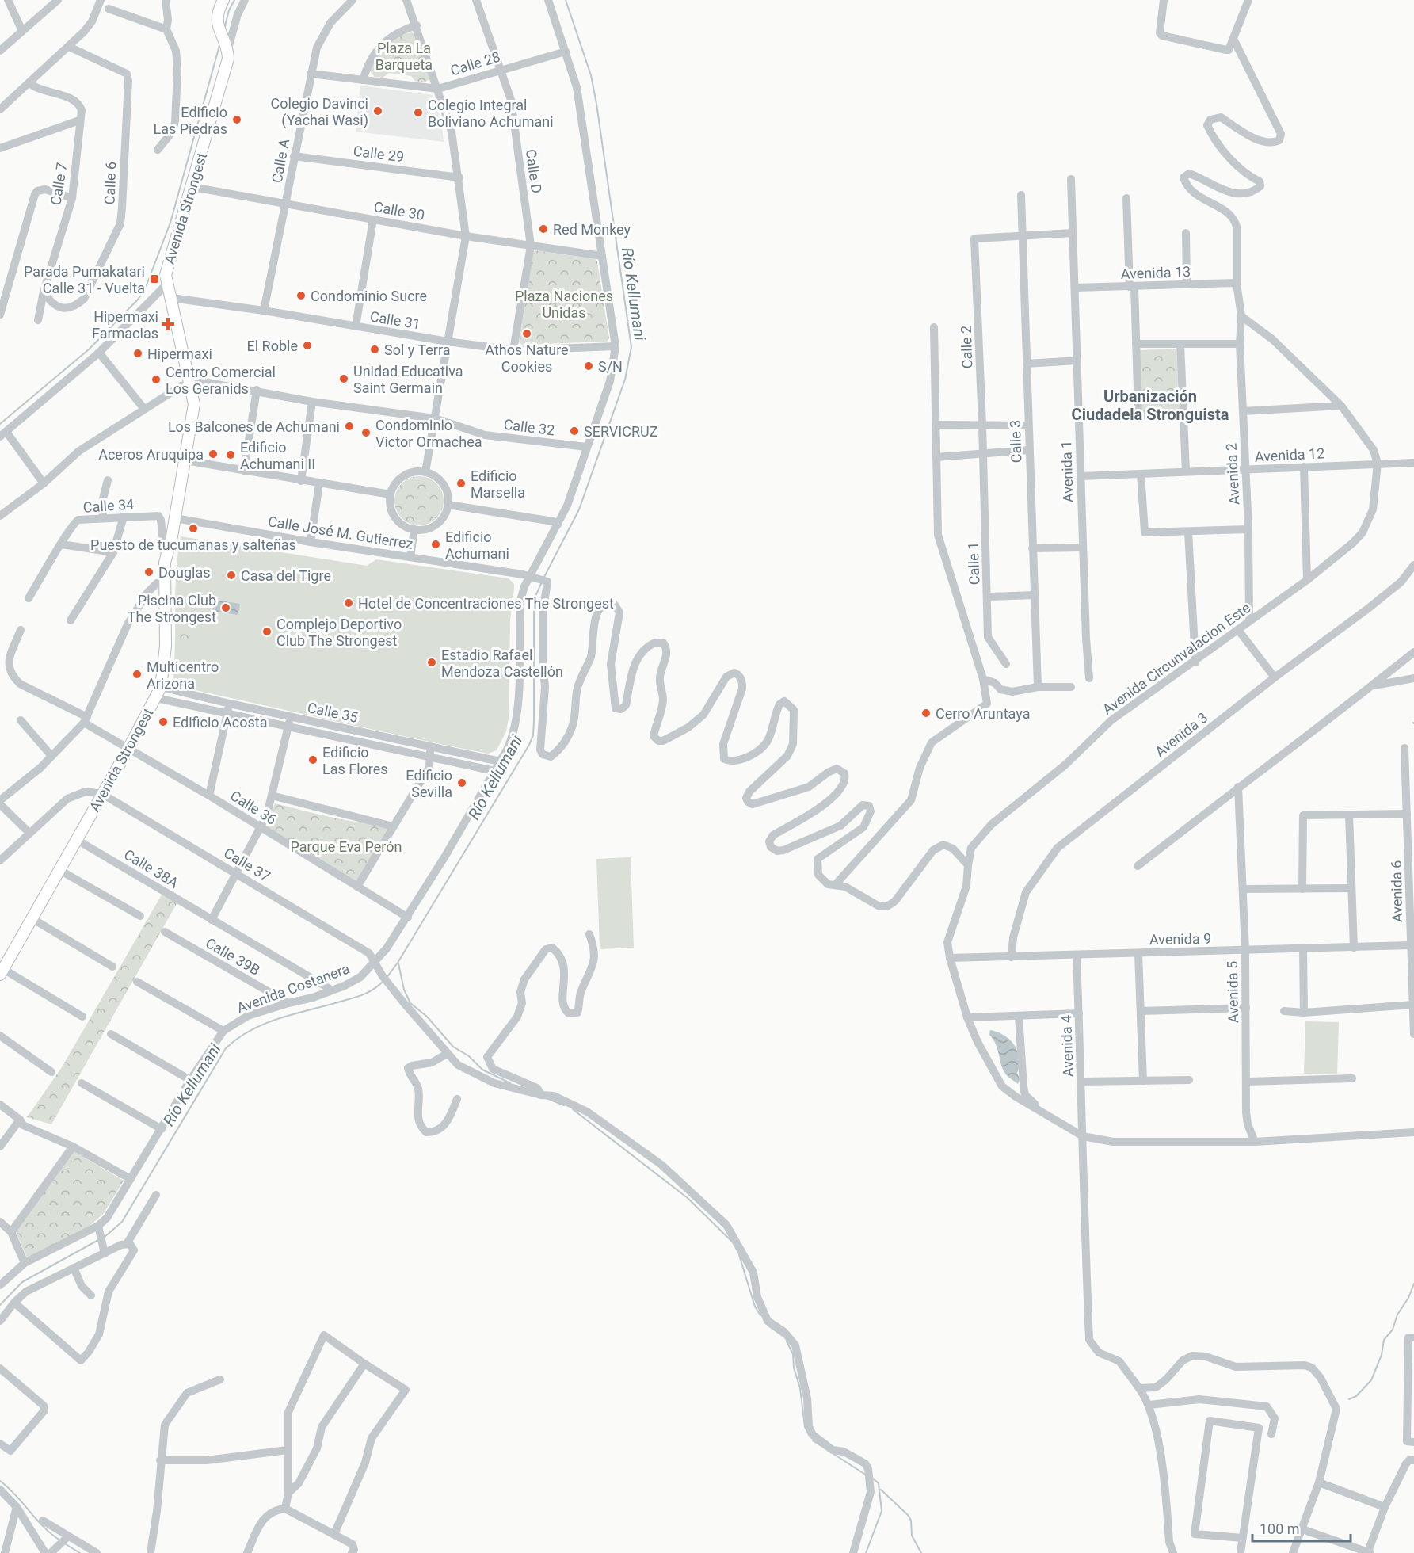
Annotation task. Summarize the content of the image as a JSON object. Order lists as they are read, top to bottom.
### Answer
{
  "streets": {
    "main road": ["Avenida Strongest"],
    "street": [
      "Calle 28",
      "Calle 29",
      "Calle A",
      "Calle D",
      "Calle 6",
      "Calle 7",
      "Calle 30",
      "Avenida 13",
      "Calle 31",
      "Calle 2",
      "Calle 32",
      "Calle 3",
      "Avenida 12",
      "Avenida 1",
      "Avenida 2",
      "Calle 34",
      "Calle José M. Gutierrez",
      "Calle 1",
      "Avenida Circunvalacion Este",
      "Calle 35",
      "Avenida 3",
      "Calle 36",
      "Calle 37",
      "Calle 38A",
      "Avenida 6",
      "Avenida 9",
      "Calle 39B",
      "Avenida Costanera",
      "Avenida 5",
      "Avenida 4"
    ]
  },
  "crossings": [
    ["Calle 28", "Calle A"],
    ["Calle 28", "Calle D"],
    ["Calle 28", "Avenida Costanera"],
    ["Calle 29", "Calle A"],
    ["Calle A", "Calle 30"],
    ["Calle A", "Calle 31"],
    ["Calle D", "Calle 30"],
    ["Calle D", "Calle 31"],
    ["Calle 6", "Calle 7"],
    ["Avenida Strongest", "Calle 30"],
    ["Avenida Strongest", "Calle 31"],
    ["Avenida Strongest", "Calle 32"],
    ["Avenida Strongest", "Calle 34"],
    ["Avenida Strongest", "Calle José M. Gutierrez"],
    ["Avenida Strongest", "Calle 35"],
    ["Avenida Strongest", "Calle 36"],
    ["Avenida Strongest", "Calle 37"],
    ["Avenida Strongest", "Calle 38A"],
    ["Calle 30", "Avenida Costanera"],
    ["Avenida 13", "Avenida 1"],
    ["Avenida 13", "Avenida 2"],
    ["Calle 31", "Avenida Costanera"],
    ["Calle 2", "Calle 3"],
    ["Calle 2", "Calle 1"],
    ["Calle 32", "Avenida Costanera"],
    ["Avenida 12", "Avenida 1"],
    ["Avenida 12", "Avenida 2"],
    ["Avenida 12", "Avenida Circunvalacion Este"],
    ["Avenida 2", "Avenida Circunvalacion Este"],
    ["Calle José M. Gutierrez", "Avenida Costanera"],
    ["Avenida Circunvalacion Este", "Avenida 9"],
    ["Calle 35", "Avenida Costanera"],
    ["Avenida 3", "Avenida 9"],
    ["Calle 36", "Avenida Costanera"],
    ["Calle 37", "Avenida Costanera"],
    ["Calle 38A", "Avenida Costanera"],
    ["Avenida 6", "Avenida 9"],
    ["Avenida 9", "Avenida 5"],
    ["Avenida 9", "Avenida 4"],
    ["Calle 39B", "Avenida Costanera"]
  ],
  "districts": ["Urbanización Ciudadela Stronguista"],
  "water": ["Río Kellumani"],
  "parks": ["Plaza La Barqueta", "Plaza Naciones Unidas", "Parque Eva Perón"],
  "places": {
    "other": [
      "Colegio Davinci (Yachai Wasi)",
      "Colegio Integral Boliviano Achumani",
      "Edificio Las Piedras",
      "Red Monkey",
      "Condominio Sucre",
      "Athos Nature Cookies",
      "El Roble",
      "Sol y Terra",
      "Hipermaxi",
      "S/N",
      "Unidad Educativa Saint Germain",
      "Centro Comercial Los Geranids",
      "Los Balcones de Achumani",
      "SERVICRUZ",
      "Condominio Victor Ormachea",
      "Aceros Aruquipa",
      "Edificio Achumani II",
      "Edificio Marsella",
      "Puesto de tucumanas y salteñas",
      "Edificio Achumani",
      "Douglas",
      "Casa del Tigre",
      "Hotel de Concentraciones The Strongest",
      "Piscina Club The Strongest",
      "Complejo Deportivo Club The Strongest",
      "Estadio Rafael Mendoza Castellón",
      "Multicentro Arizona",
      "Cerro Aruntaya",
      "Edificio Acosta",
      "Edificio Las Flores",
      "Edificio Sevilla"
    ],
    "transit": ["Parada Pumakatari Calle 31 - Vuelta"],
    "health": ["Hipermaxi Farmacias"]
  },
  "scale_bar": "100 m"
}
